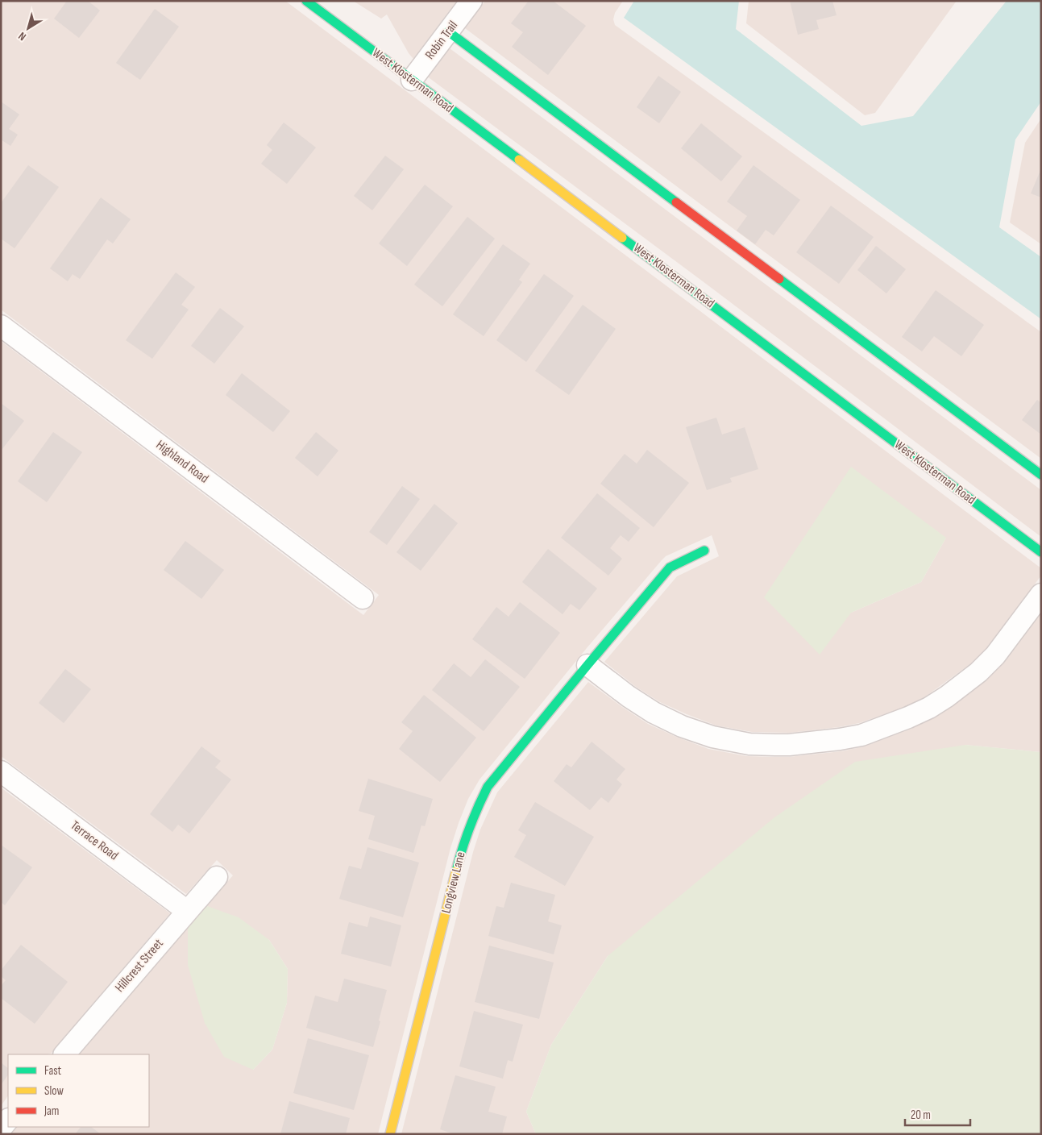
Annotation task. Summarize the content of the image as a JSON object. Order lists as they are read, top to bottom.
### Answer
{
  "streets": {
    "street": [
      "Robin Trail",
      "West Klosterman Road",
      "Highland Road",
      "Terrace Road",
      "Longview Lane",
      "Hillcrest Street"
    ]
  },
  "crossings": [
    ["Robin Trail", "West Klosterman Road"],
    ["Terrace Road", "Hillcrest Street"]
  ],
  "legend": ["Fast", "Slow", "Jam"],
  "scale_bar": "20 m",
  "north": "bottom left"
}
